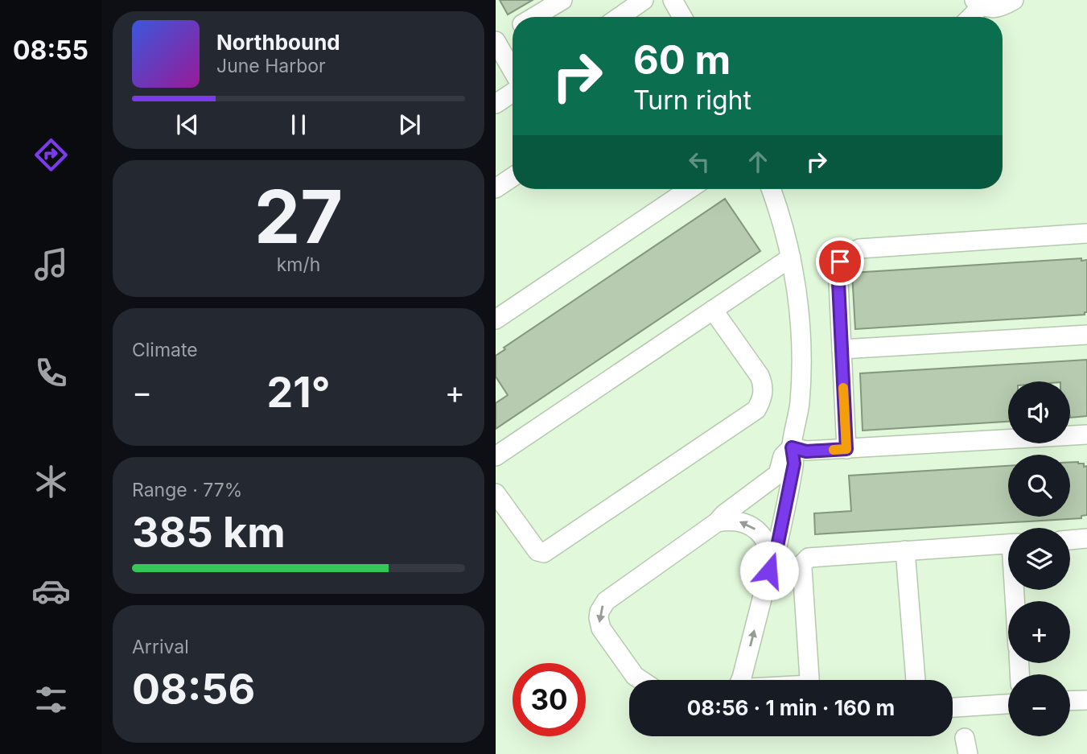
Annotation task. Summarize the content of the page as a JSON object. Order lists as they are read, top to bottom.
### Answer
{
  "page": {
    "tabs": "08:55",
    "turn": ["60 m", "Turn right"],
    "song": ["Northbound", "June Harbor"],
    "tile": [
      ["27", "km/h"],
      "Climate",
      ["Range · 77%", "385 km"],
      ["Arrival", "08:56"]
    ],
    "heat": ["−", "21°", "+"],
    "map_buttons": ["+", "−"],
    "limit": "30",
    "trip": "08:56 · 1 min · 160 m"
  }
}
